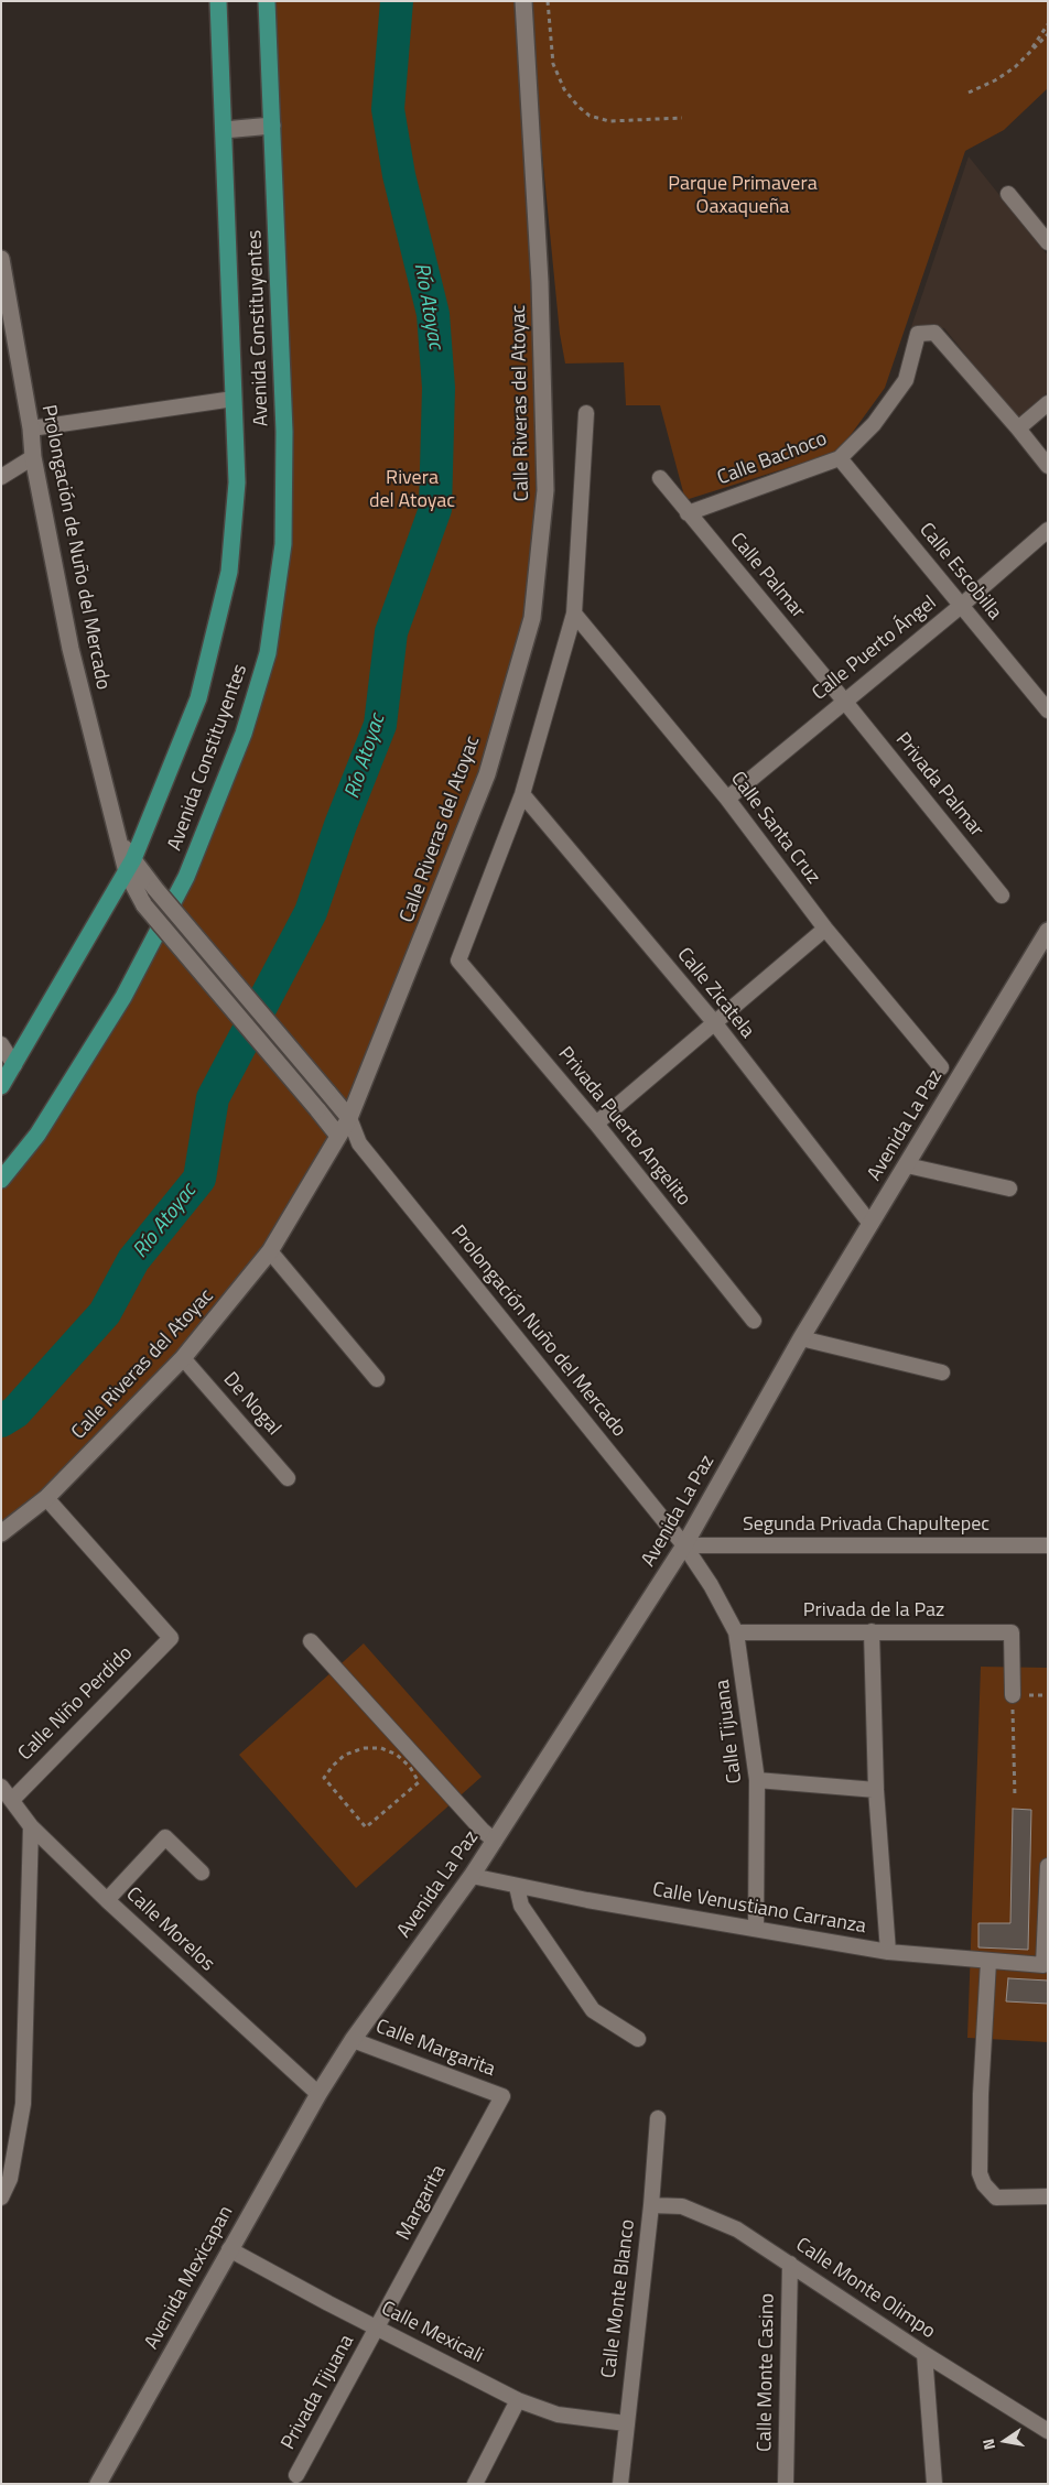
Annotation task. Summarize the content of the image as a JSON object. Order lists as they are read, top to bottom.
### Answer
{
  "streets": {
    "main road": ["Avenida Constituyentes"],
    "street": [
      "Calle Riveras del Atoyac",
      "Calle Bachoco",
      "Prolongación de Nuño del Mercado",
      "Calle Escobilla",
      "Calle Palmar",
      "Calle Puerto Ángel",
      "Privada Palmar",
      "Calle Santa Cruz",
      "Calle Zicatela",
      "Avenida La Paz",
      "Privada Puerto Angelito",
      "Prolongación Nuño del Mercado",
      "De Nogal",
      "Segunda Privada Chapultepec",
      "Privada de la Paz",
      "Calle Niño Perdido",
      "Calle Tijuana",
      "Calle Venustiano Carranza",
      "Calle Morelos",
      "Calle Margarita",
      "Margarita",
      "Avenida Mexicapan",
      "Calle Monte Olimpo",
      "Calle Monte Blanco",
      "Calle Mexicali",
      "Calle Monte Casino",
      "Privada Tijuana"
    ]
  },
  "crossings": [
    ["Avenida Constituyentes", "Prolongación de Nuño del Mercado"],
    ["Calle Riveras del Atoyac", "Prolongación Nuño del Mercado"],
    ["Calle Riveras del Atoyac", "De Nogal"],
    ["Calle Riveras del Atoyac", "Calle Niño Perdido"],
    ["Calle Bachoco", "Calle Escobilla"],
    ["Calle Bachoco", "Calle Palmar"],
    ["Calle Escobilla", "Calle Puerto Ángel"],
    ["Calle Palmar", "Calle Puerto Ángel"],
    ["Calle Palmar", "Privada Palmar"],
    ["Calle Puerto Ángel", "Privada Palmar"],
    ["Calle Puerto Ángel", "Calle Santa Cruz"],
    ["Calle Zicatela", "Avenida La Paz"],
    ["Calle Zicatela", "Privada Puerto Angelito"],
    ["Avenida La Paz", "Prolongación Nuño del Mercado"],
    ["Avenida La Paz", "Segunda Privada Chapultepec"],
    ["Avenida La Paz", "Calle Tijuana"],
    ["Avenida La Paz", "Calle Venustiano Carranza"],
    ["Avenida La Paz", "Calle Morelos"],
    ["Avenida La Paz", "Calle Margarita"],
    ["Avenida La Paz", "Avenida Mexicapan"],
    ["Prolongación Nuño del Mercado", "Segunda Privada Chapultepec"],
    ["Prolongación Nuño del Mercado", "Calle Tijuana"],
    ["Segunda Privada Chapultepec", "Calle Tijuana"],
    ["Privada de la Paz", "Calle Tijuana"],
    ["Calle Niño Perdido", "Calle Morelos"],
    ["Calle Tijuana", "Calle Venustiano Carranza"],
    ["Calle Morelos", "Avenida Mexicapan"],
    ["Calle Margarita", "Margarita"],
    ["Margarita", "Calle Mexicali"],
    ["Margarita", "Privada Tijuana"],
    ["Avenida Mexicapan", "Calle Mexicali"],
    ["Calle Monte Olimpo", "Calle Monte Blanco"],
    ["Calle Monte Olimpo", "Calle Monte Casino"],
    ["Calle Monte Blanco", "Calle Mexicali"],
    ["Calle Mexicali", "Privada Tijuana"]
  ],
  "water": ["Río Atoyac"],
  "parks": ["Parque Primavera Oaxaqueña", "Rivera del Atoyac"],
  "north": "left"
}
